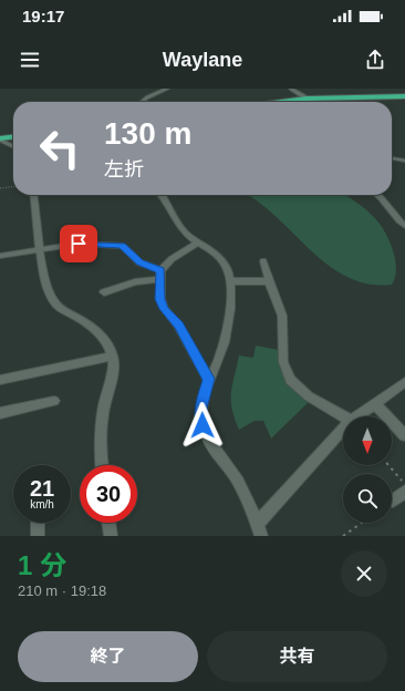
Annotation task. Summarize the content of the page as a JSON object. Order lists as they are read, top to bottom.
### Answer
{
  "north": "bottom",
  "page": {
    "status": "19:17",
    "header": "Waylane",
    "turn": ["130 m", "左折"],
    "speed": "21 km/h",
    "limit": "30",
    "heading": ["1 分", "210 m · 19:18"],
    "buttons": ["終了", "共有"]
  }
}
